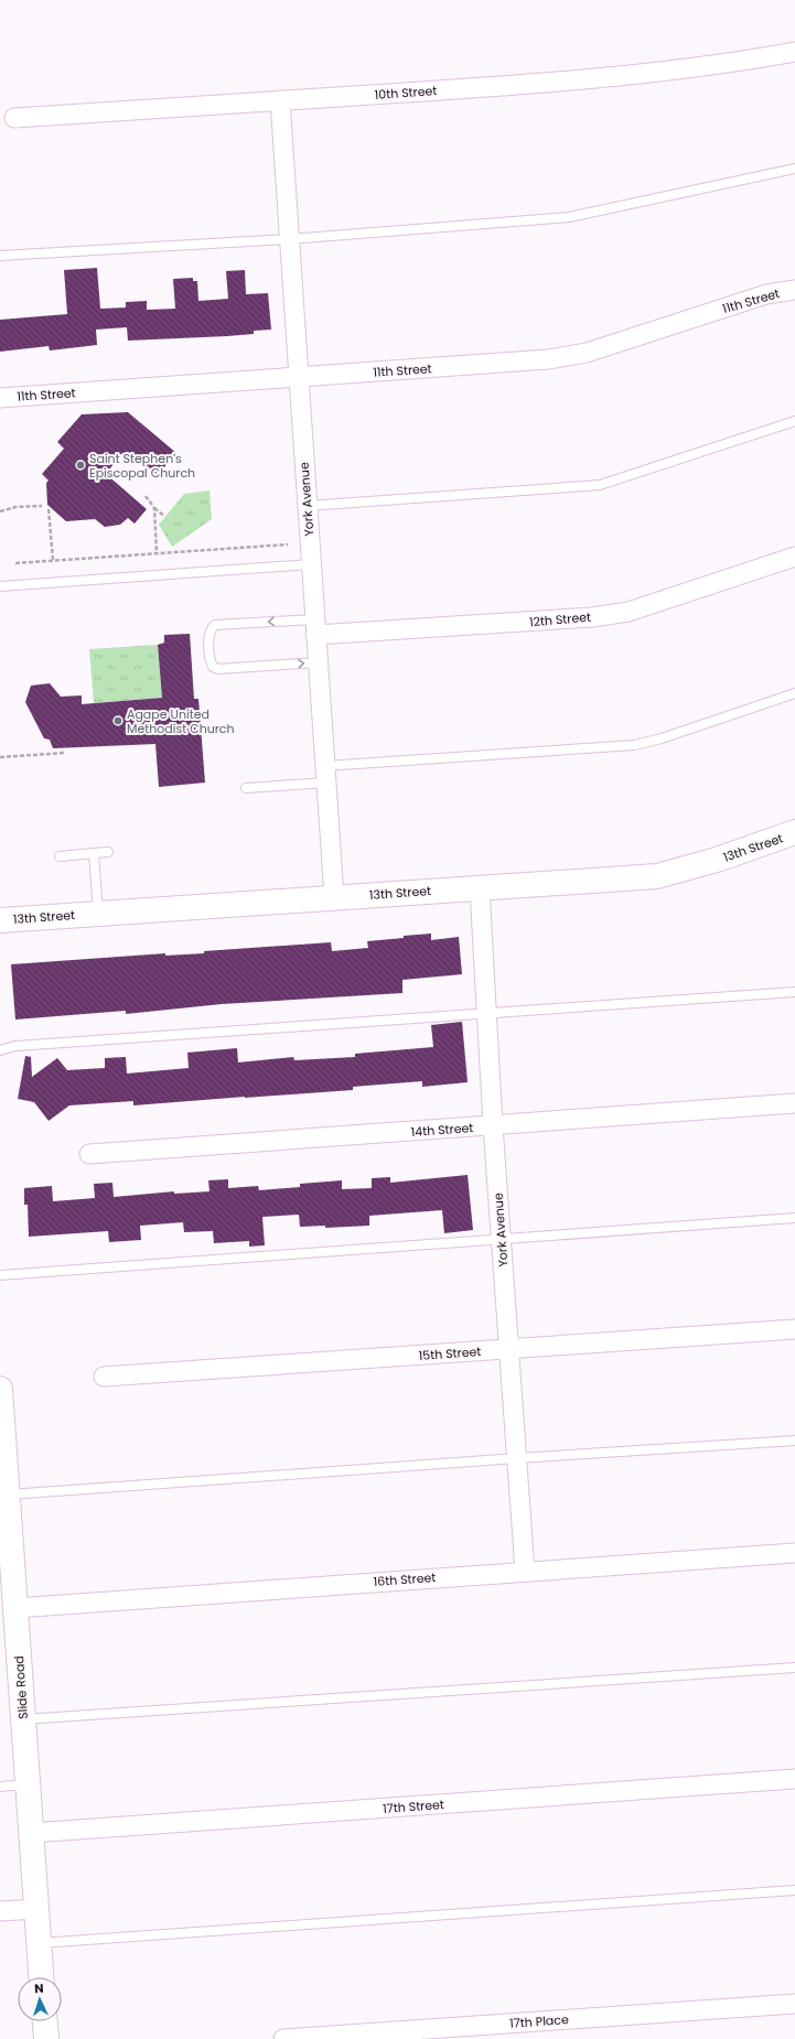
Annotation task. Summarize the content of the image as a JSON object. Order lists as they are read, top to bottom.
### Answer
{
  "streets": {
    "street": [
      "10th Street",
      "11th Street",
      "York Avenue",
      "12th Street",
      "13th Street",
      "14th Street",
      "15th Street",
      "16th Street",
      "Slide Road",
      "17th Street",
      "17th Place"
    ]
  },
  "crossings": [
    ["10th Street", "York Avenue"],
    ["11th Street", "York Avenue"],
    ["York Avenue", "12th Street"],
    ["York Avenue", "13th Street"],
    ["York Avenue", "14th Street"],
    ["York Avenue", "15th Street"],
    ["York Avenue", "16th Street"],
    ["16th Street", "Slide Road"],
    ["Slide Road", "17th Street"]
  ],
  "places": ["Saint Stephen's Episcopal Church", "Agape United Methodist Church"],
  "north": "top"
}
